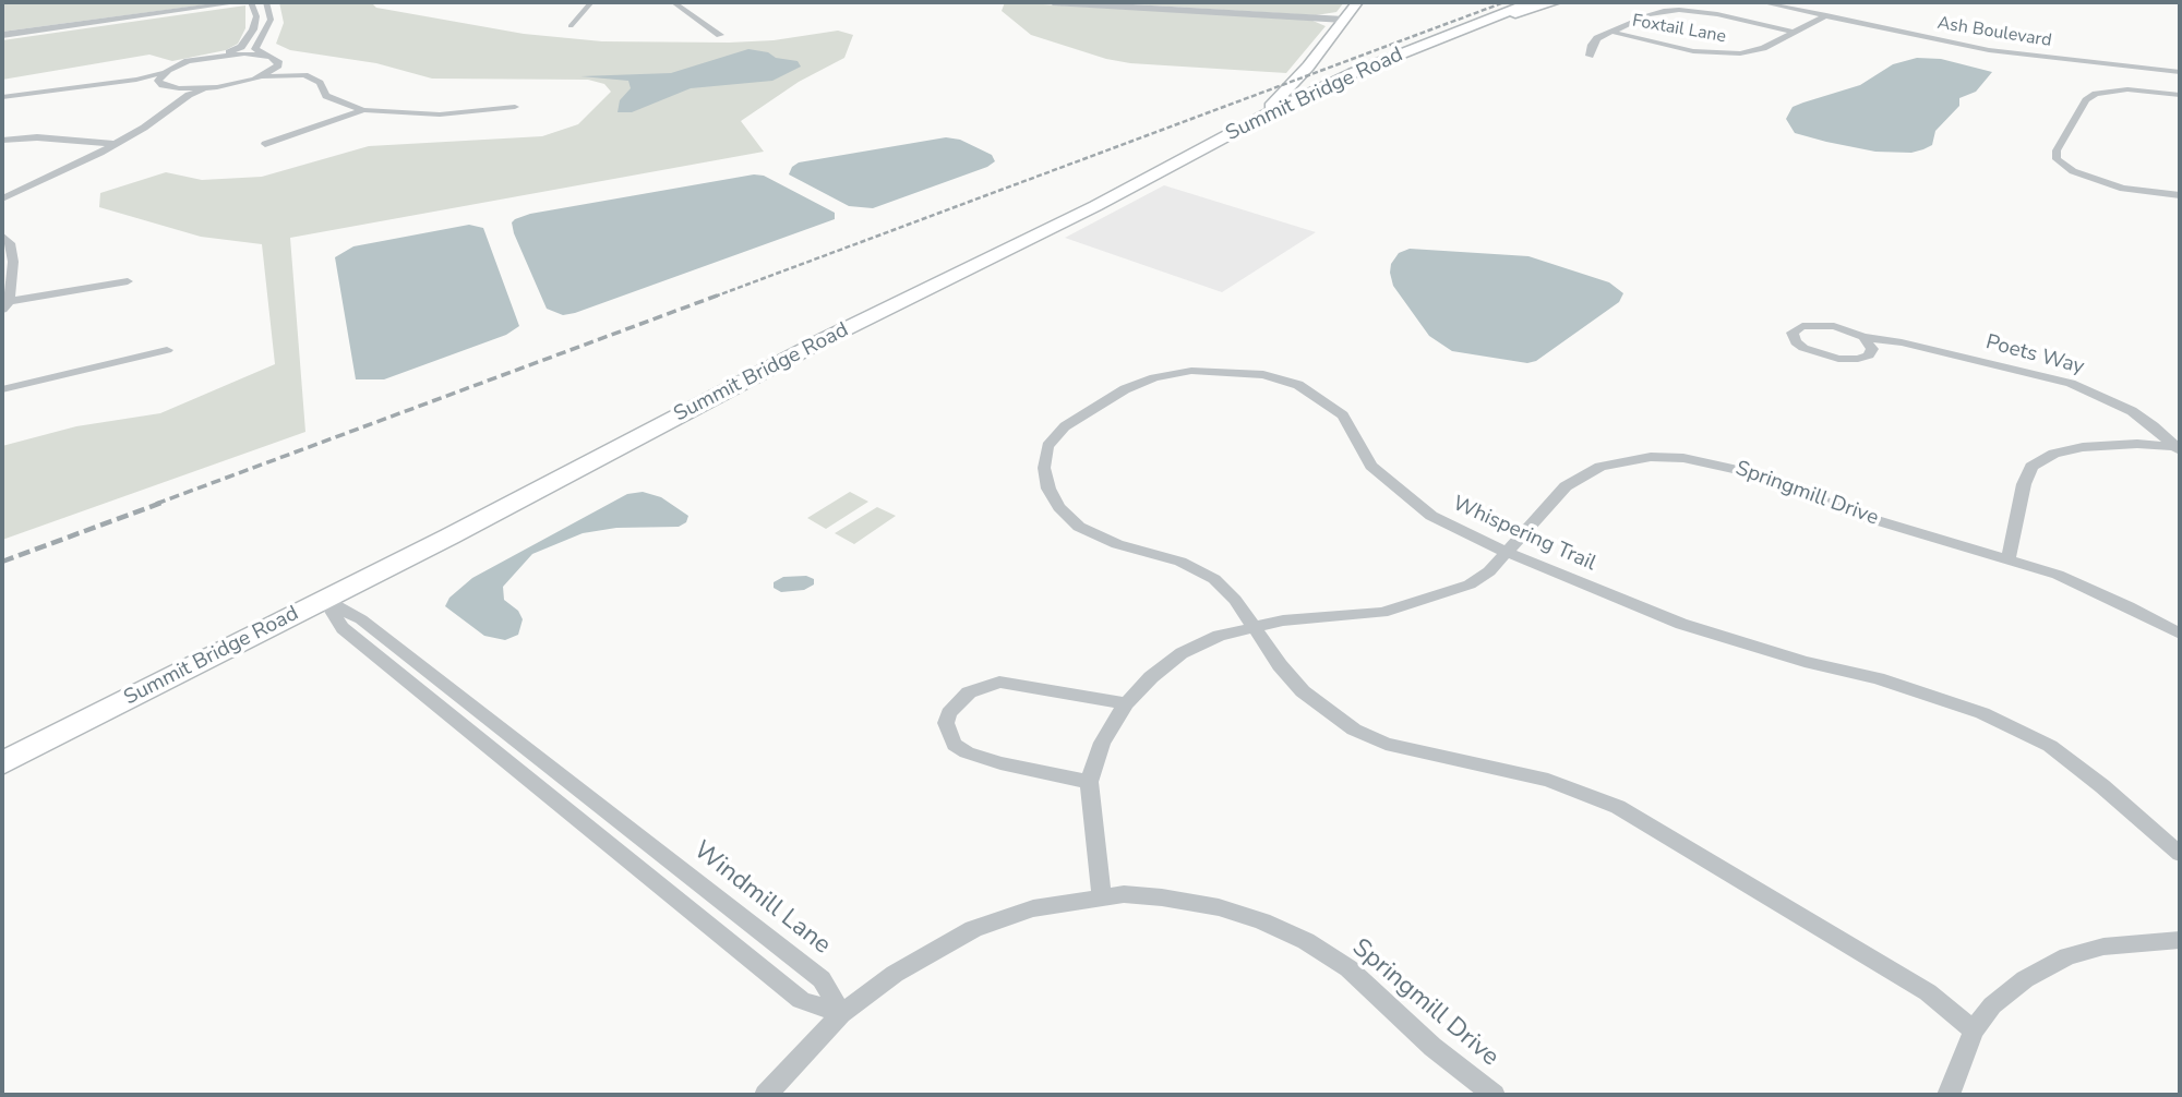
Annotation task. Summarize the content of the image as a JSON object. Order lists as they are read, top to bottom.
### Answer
{
  "streets": {
    "main road": ["Summit Bridge Road"],
    "street": [
      "Foxtail Lane",
      "Ash Boulevard",
      "Poets Way",
      "Springmill Drive",
      "Whispering Trail",
      "Windmill Lane"
    ]
  },
  "crossings": [
    ["Foxtail Lane", "Ash Boulevard"],
    ["Summit Bridge Road", "Windmill Lane"],
    ["Springmill Drive", "Whispering Trail"],
    ["Springmill Drive", "Windmill Lane"]
  ]
}
